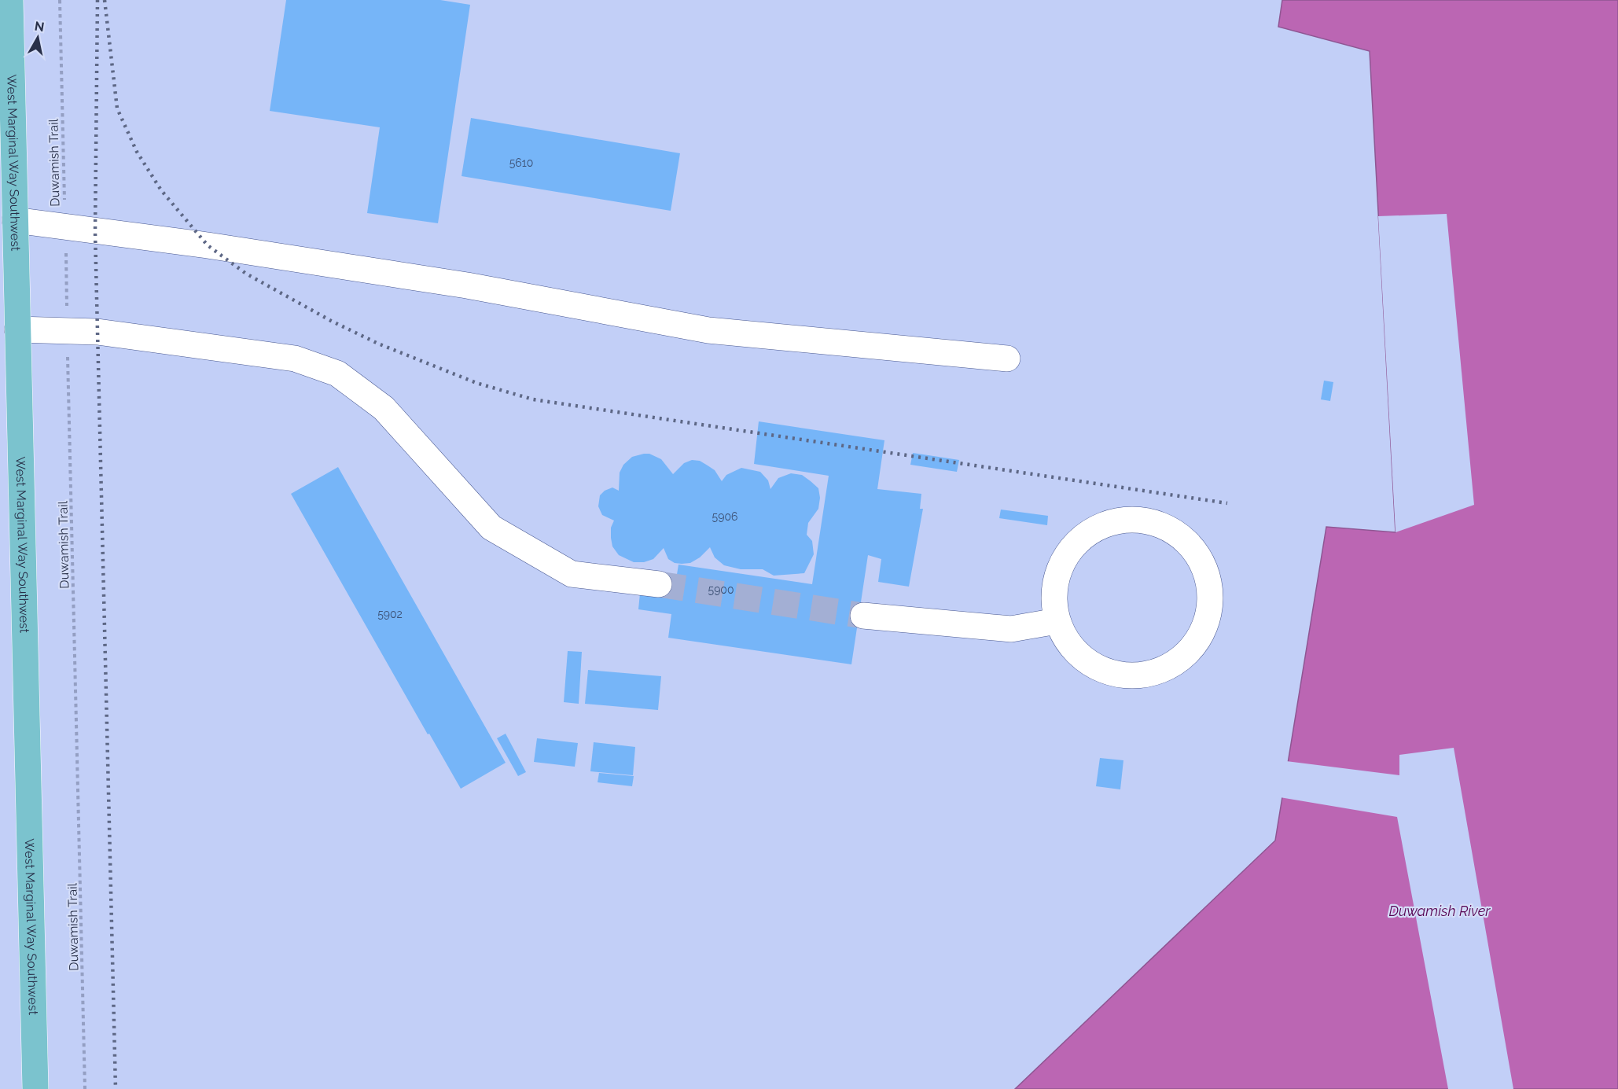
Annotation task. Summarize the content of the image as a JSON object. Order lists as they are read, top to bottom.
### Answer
{
  "streets": {
    "main road": ["West Marginal Way Southwest"],
    "path": ["Duwamish Trail"]
  },
  "water": ["Duwamish River"],
  "house_numbers": [
    "5610",
    "5906",
    "5900",
    "5902"
  ],
  "north": "top"
}
